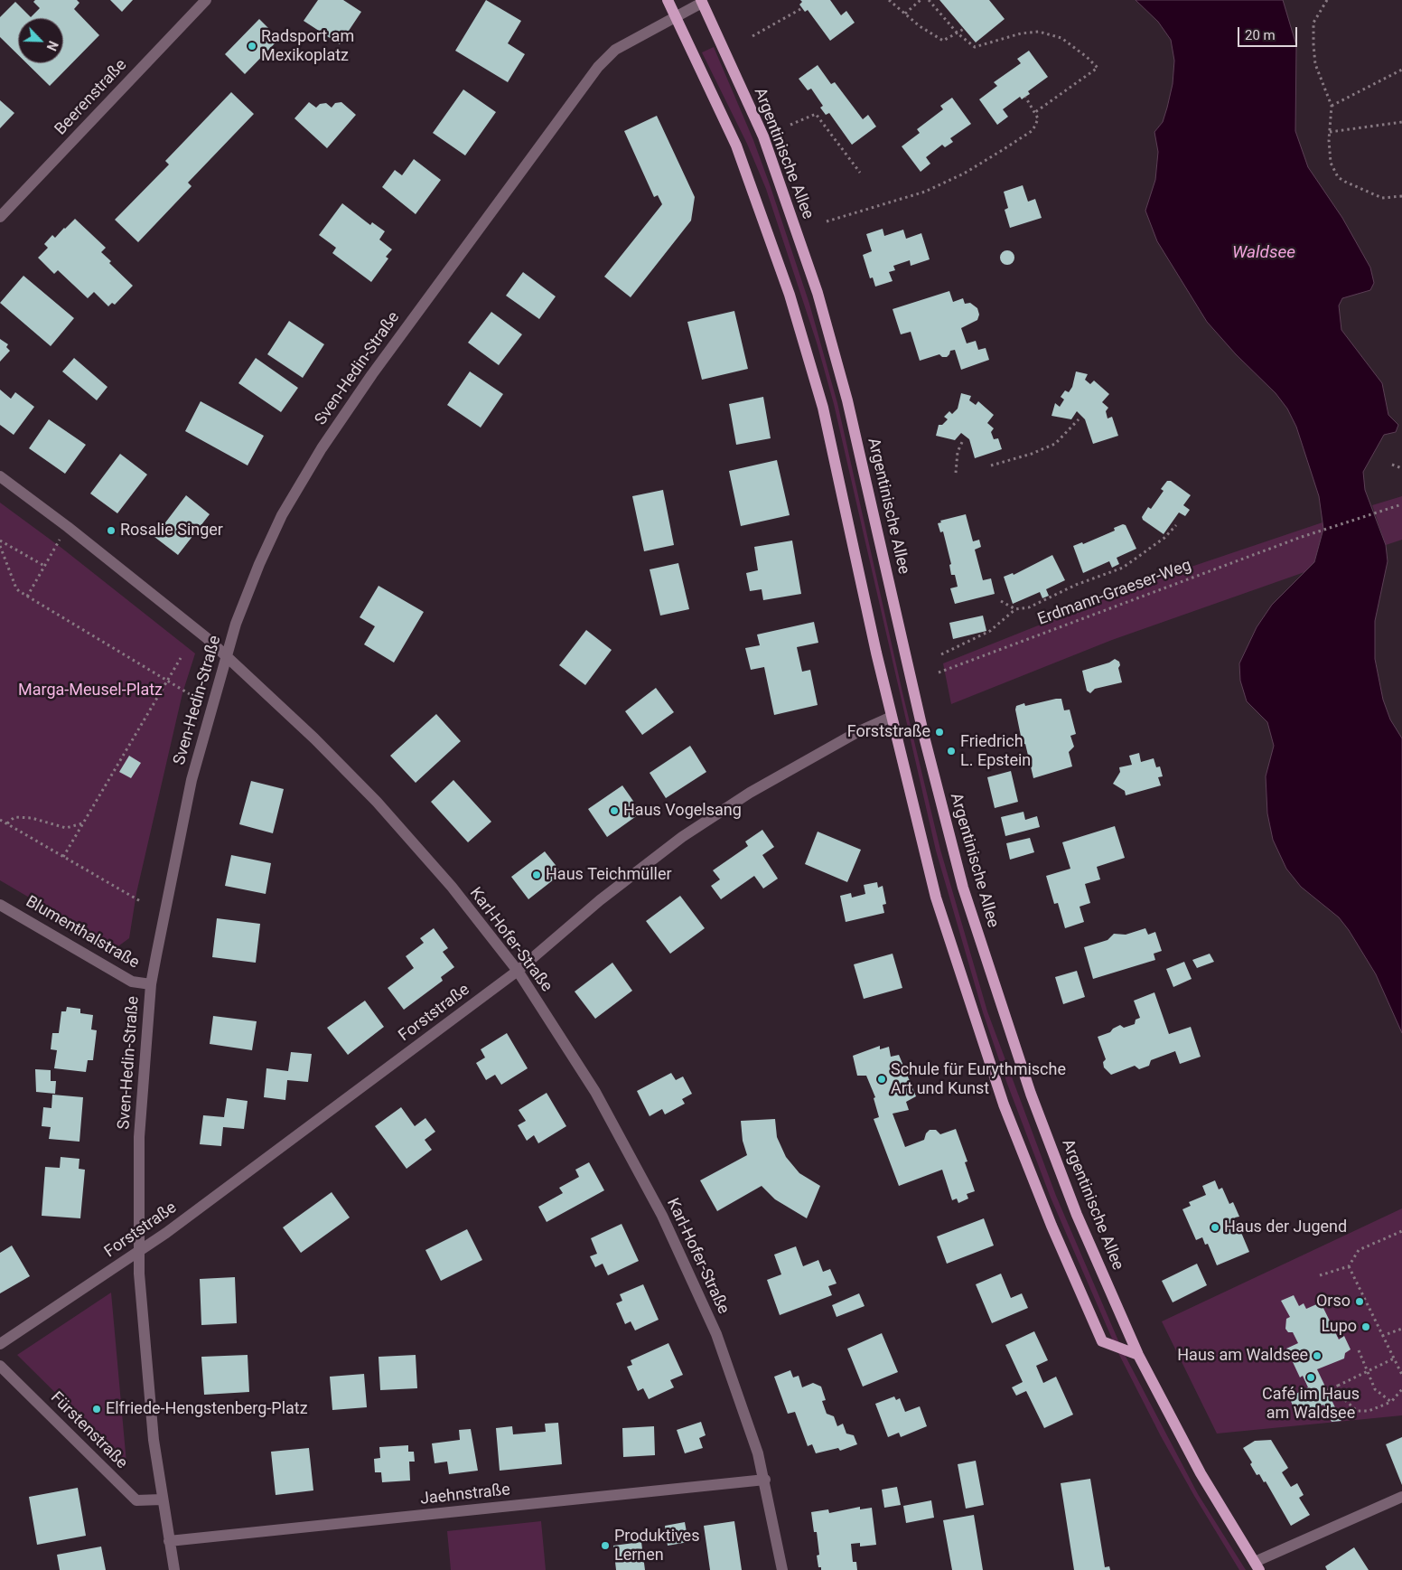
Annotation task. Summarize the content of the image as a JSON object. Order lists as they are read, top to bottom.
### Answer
{
  "streets": {
    "main road": ["Argentinische Allee"],
    "street": [
      "Beerenstraße",
      "Sven-Hedin-Straße",
      "Blumenthalstraße",
      "Karl-Hofer-Straße",
      "Forststraße",
      "Fürstenstraße",
      "Jaehnstraße"
    ],
    "path": ["Erdmann-Graeser-Weg"]
  },
  "crossings": [
    ["Argentinische Allee", "Sven-Hedin-Straße"],
    ["Sven-Hedin-Straße", "Blumenthalstraße"],
    ["Sven-Hedin-Straße", "Karl-Hofer-Straße"],
    ["Sven-Hedin-Straße", "Forststraße"],
    ["Sven-Hedin-Straße", "Fürstenstraße"],
    ["Sven-Hedin-Straße", "Jaehnstraße"],
    ["Karl-Hofer-Straße", "Forststraße"],
    ["Karl-Hofer-Straße", "Jaehnstraße"]
  ],
  "water": ["Waldsee"],
  "parks": ["Marga-Meusel-Platz"],
  "places": [
    "Radsport am Mexikoplatz",
    "Rosalie Singer",
    "Forststraße",
    "Friedrich L. Epstein",
    "Haus Vogelsang",
    "Haus Teichmüller",
    "Schule für Eurythmische Art und Kunst",
    "Haus der Jugend",
    "Orso",
    "Lupo",
    "Haus am Waldsee",
    "Café im Haus am Waldsee",
    "Elfriede-Hengstenberg-Platz",
    "Produktives Lernen"
  ],
  "scale_bar": "20 m",
  "north": "bottom right"
}
